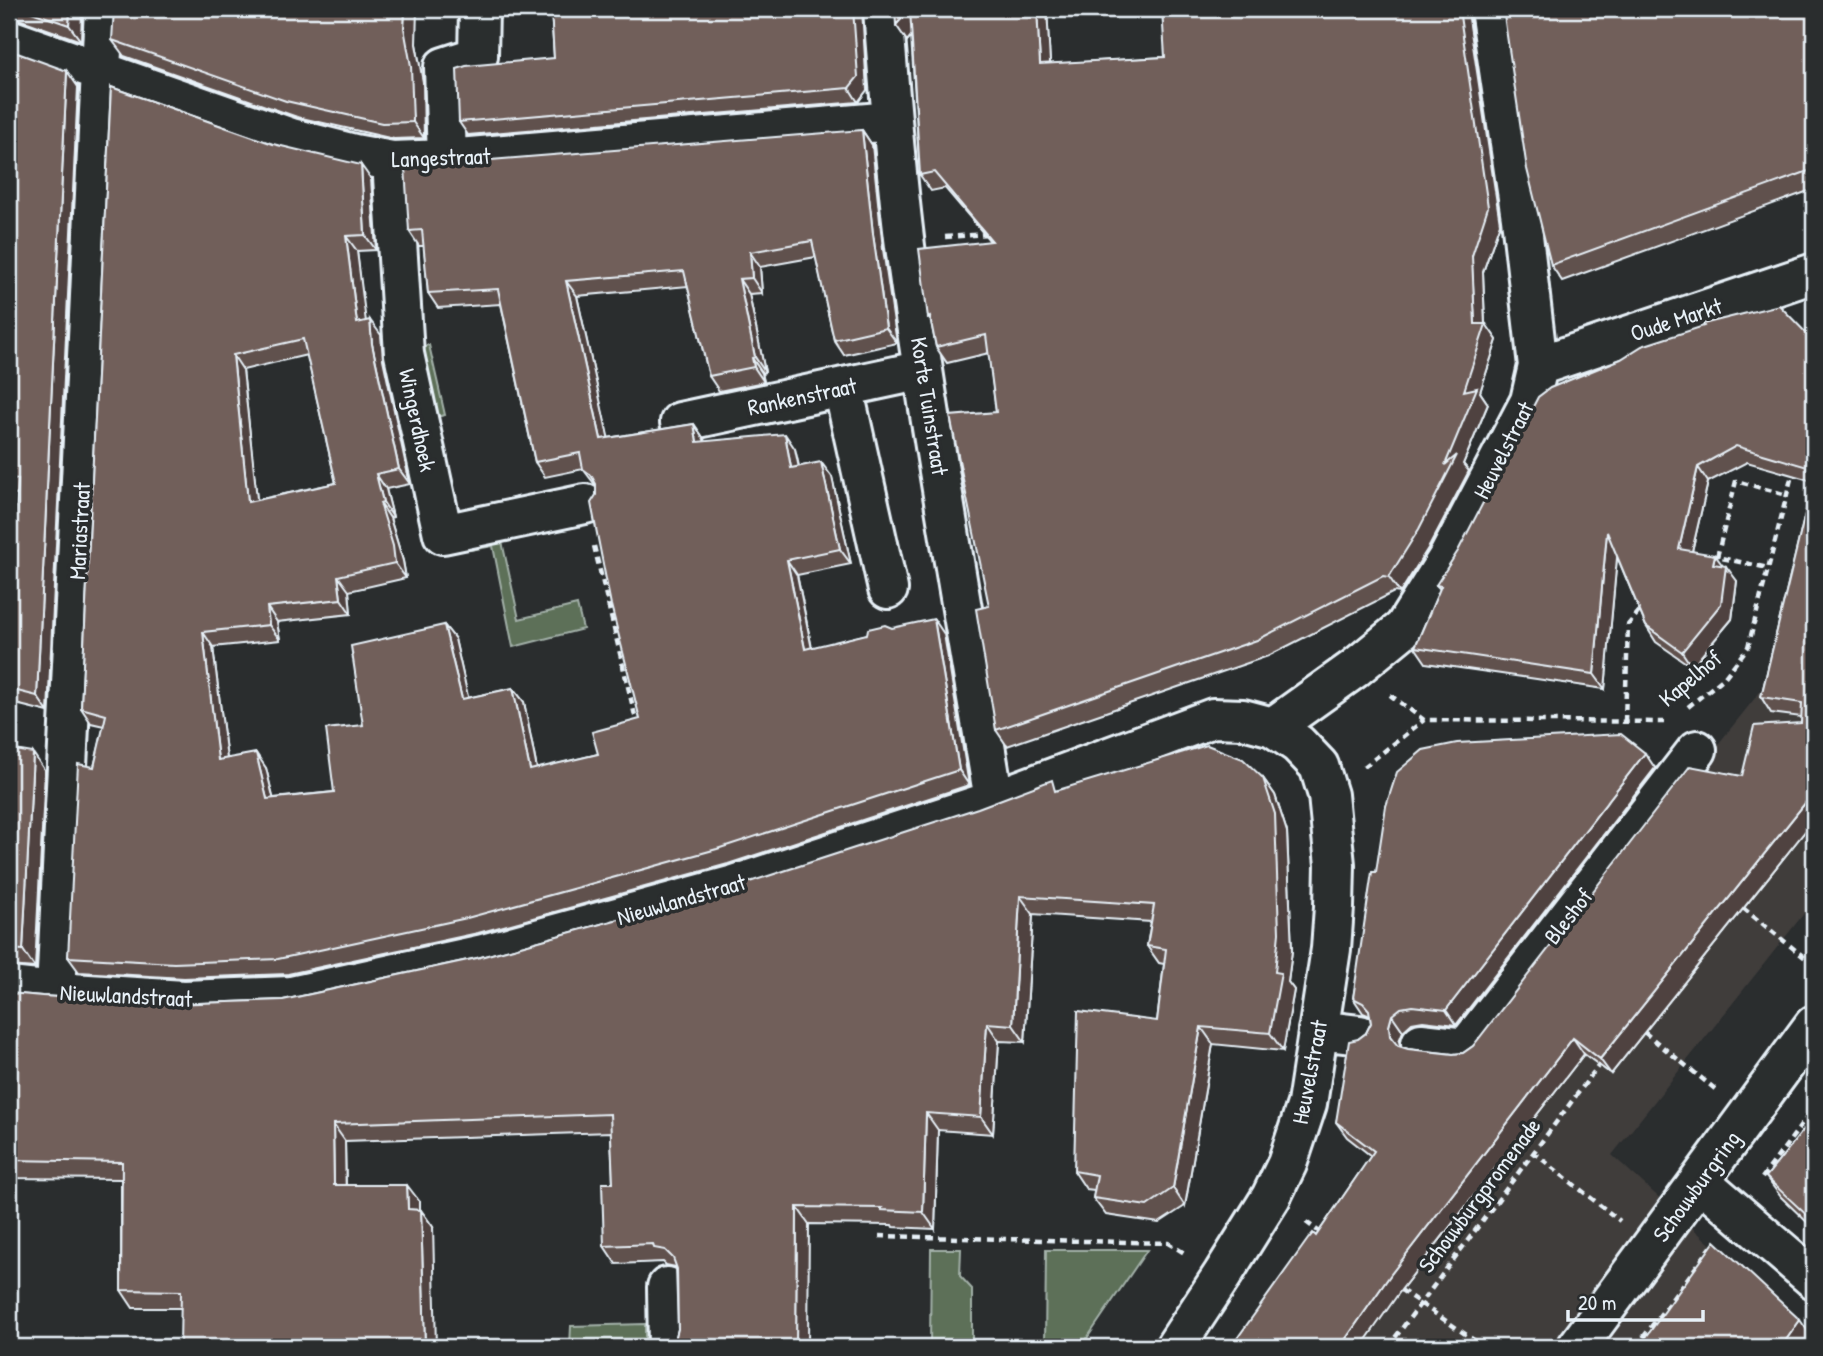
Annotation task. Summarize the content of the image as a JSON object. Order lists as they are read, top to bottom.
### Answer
{
  "streets": {
    "street": [
      "Langestraat",
      "Oude Markt",
      "Rankenstraat",
      "Korte Tuinstraat",
      "Wingerdhoek",
      "Heuvelstraat",
      "Mariastraat",
      "Nieuwlandstraat",
      "Bleshof",
      "Schouwburgring"
    ],
    "path": ["Kapelhof", "Schouwburgpromenade"]
  },
  "crossings": [
    ["Langestraat", "Korte Tuinstraat"],
    ["Langestraat", "Wingerdhoek"],
    ["Langestraat", "Mariastraat"],
    ["Oude Markt", "Heuvelstraat"],
    ["Rankenstraat", "Korte Tuinstraat"],
    ["Korte Tuinstraat", "Nieuwlandstraat"],
    ["Heuvelstraat", "Nieuwlandstraat"],
    ["Mariastraat", "Nieuwlandstraat"]
  ],
  "scale_bar": "20 m"
}
